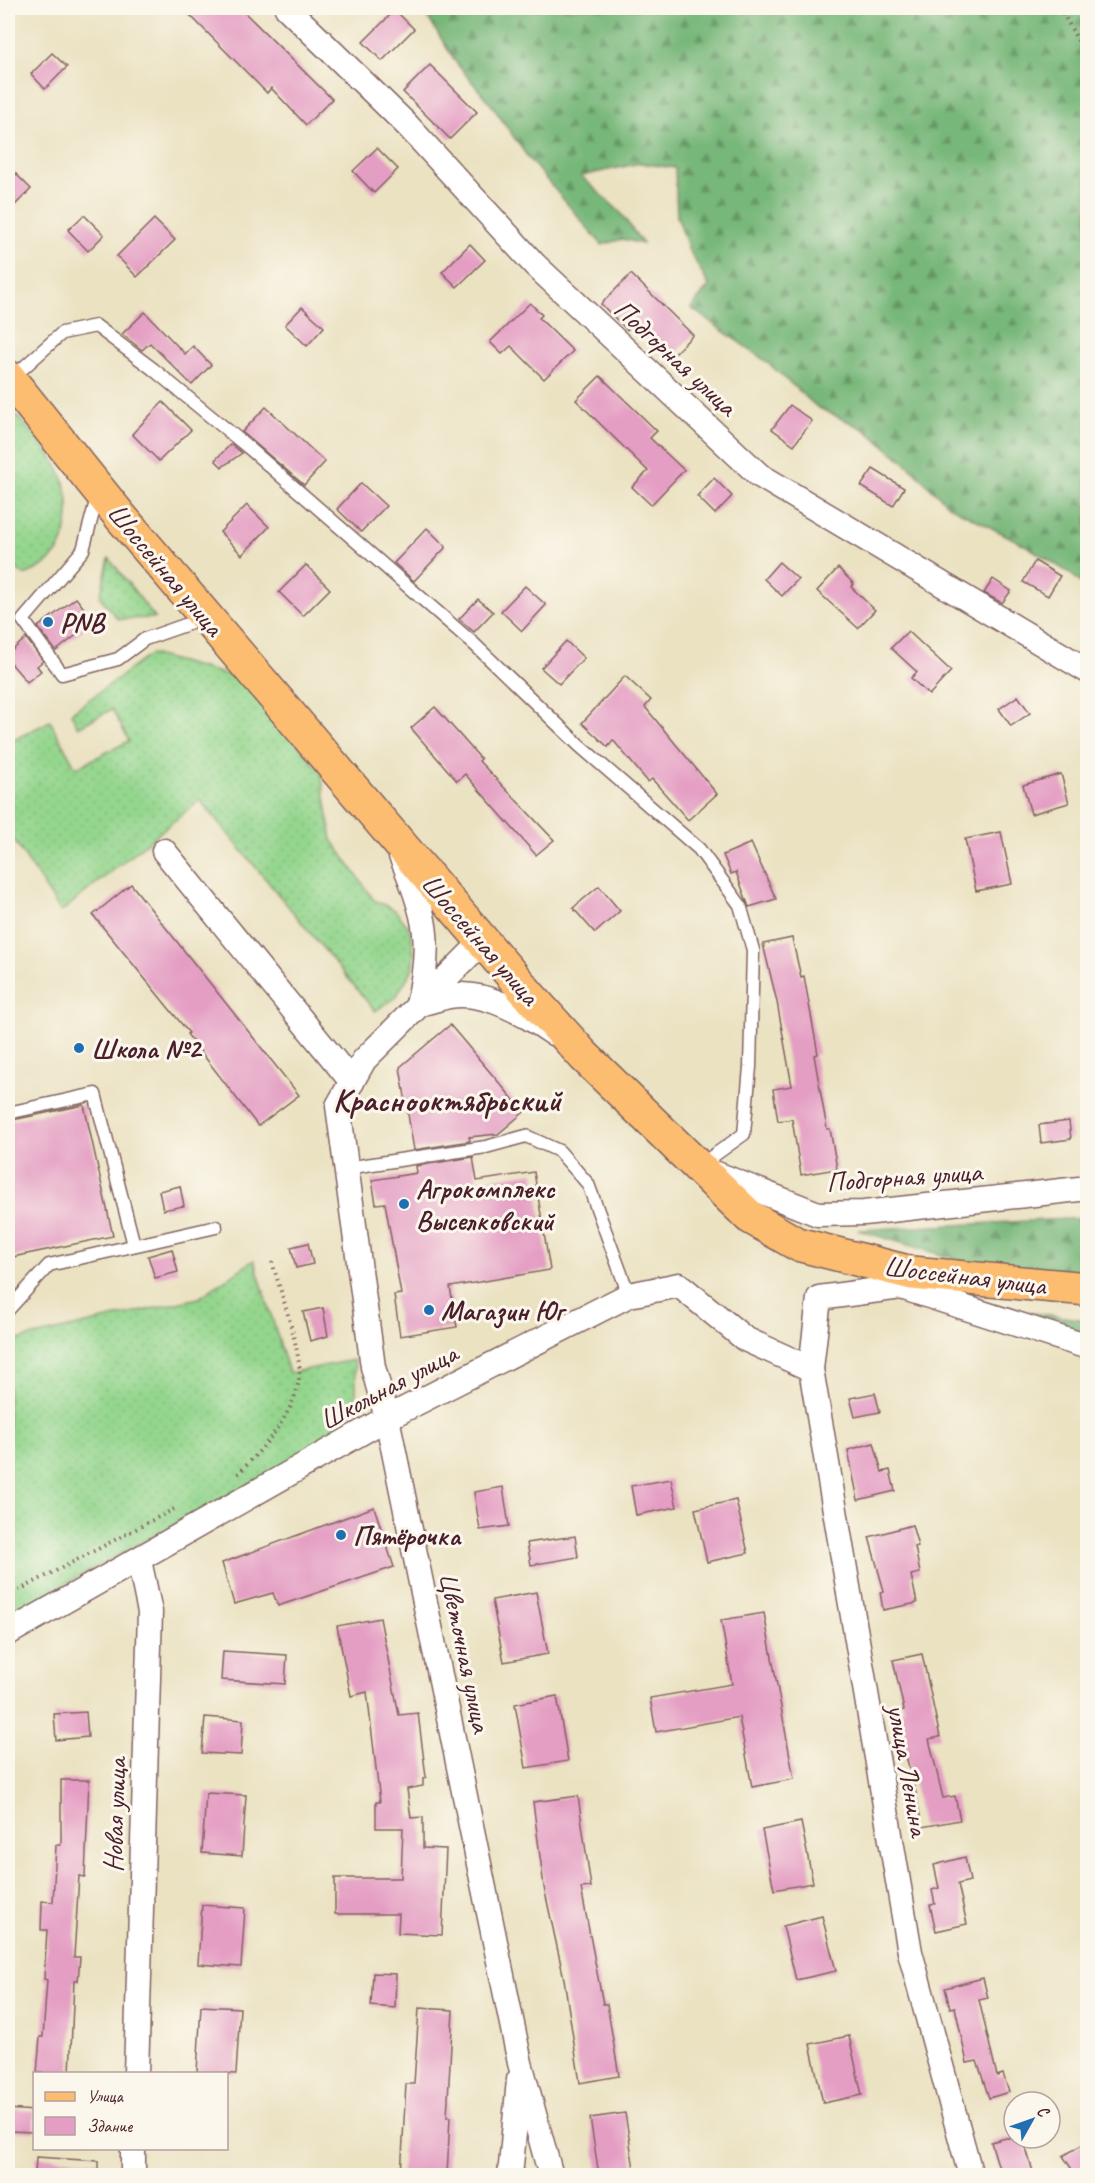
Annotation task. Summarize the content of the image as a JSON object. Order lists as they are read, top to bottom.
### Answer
{
  "streets": {
    "main road": ["Шоссейная улица"],
    "street": [
      "Подгорная улица",
      "Школьная улица",
      "Цветочная улица",
      "улица Ленина",
      "Новая улица"
    ]
  },
  "crossings": [
    ["Подгорная улица", "Шоссейная улица"],
    ["Шоссейная улица", "Цветочная улица"],
    ["Школьная улица", "Цветочная улица"],
    ["Школьная улица", "улица Ленина"],
    ["Школьная улица", "Новая улица"]
  ],
  "districts": ["Краснооктябрьский"],
  "places": [
    "PNB",
    "Школа №2",
    "Агрокомплекс Выселковский",
    "Магазин Юг",
    "Пятёрочка"
  ],
  "legend": ["Улица", "Здание"],
  "north": "top right"
}
